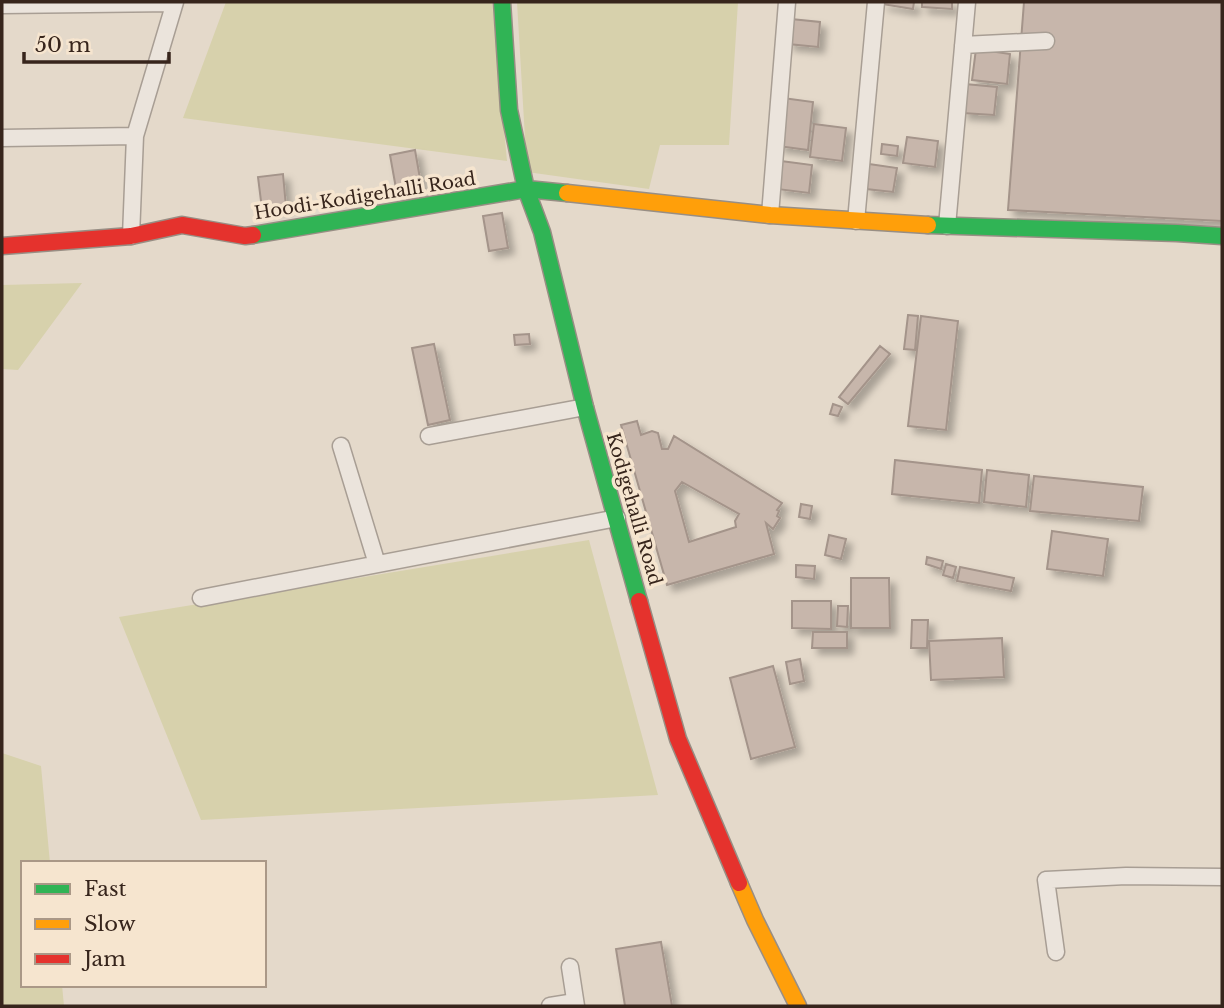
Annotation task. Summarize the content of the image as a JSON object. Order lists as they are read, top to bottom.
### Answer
{
  "streets": {
    "street": ["Hoodi-Kodigehalli Road", "Kodigehalli Road"]
  },
  "crossings": [
    ["Hoodi-Kodigehalli Road", "Kodigehalli Road"]
  ],
  "legend": ["Fast", "Slow", "Jam"],
  "scale_bar": "50 m"
}
